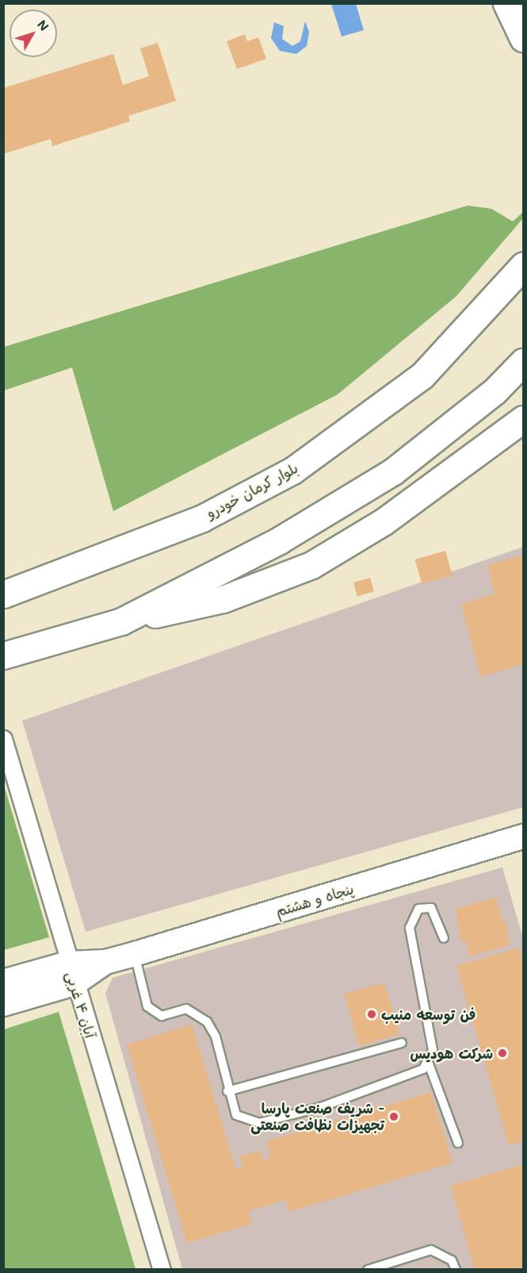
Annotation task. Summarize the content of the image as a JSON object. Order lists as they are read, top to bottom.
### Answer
{
  "streets": {
    "main road": ["بلوار کرمان خودرو"],
    "street": ["پنجاه و هشتم", "آبان ۴ غربی"]
  },
  "crossings": [
    ["پنجاه و هشتم", "آبان ۴ غربی"]
  ],
  "places": ["فن توسعه منیب", "شرکت هودیس", "شریف صنعت پارسا - تجهیزات نظافت صنعتی"],
  "north": "top right"
}
